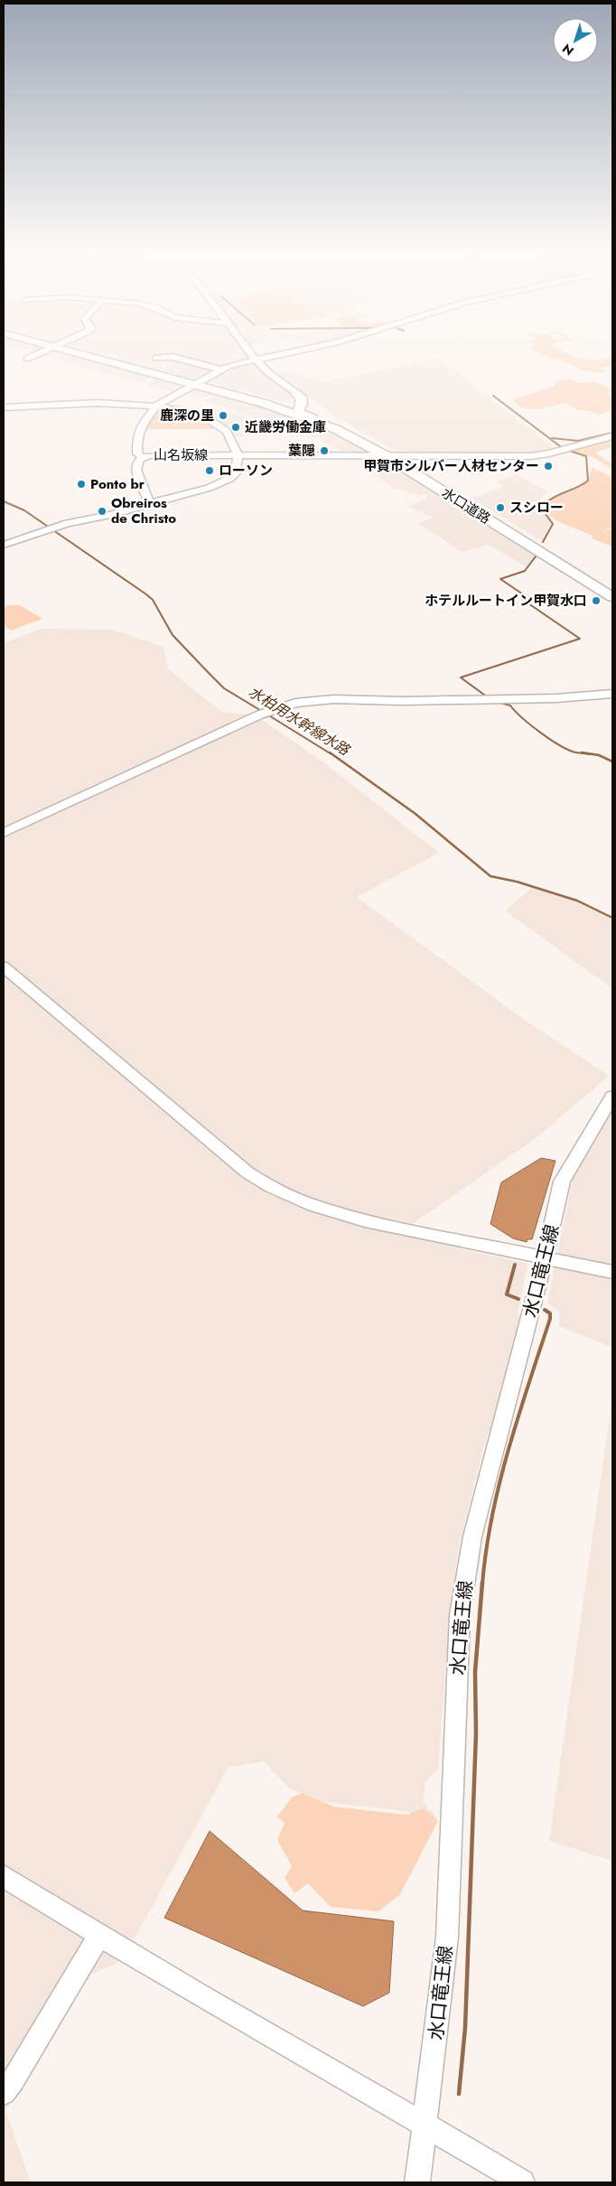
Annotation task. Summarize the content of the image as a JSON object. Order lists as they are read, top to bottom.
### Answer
{
  "streets": {
    "highway": ["水口道路"],
    "main road": ["水口竜王線"],
    "street": ["山名坂線"]
  },
  "crossings": [
    ["山名坂線", "水口道路"]
  ],
  "water": ["水柏用水幹線水路"],
  "places": [
    "鹿深の里",
    "近畿労働金庫",
    "葉隠",
    "甲賀市シルバー人材センター",
    "ローソン",
    "Ponto br",
    "スシロー",
    "Obreiros de Christo",
    "ホテルルートイン甲賀水口"
  ],
  "north": "bottom left"
}
